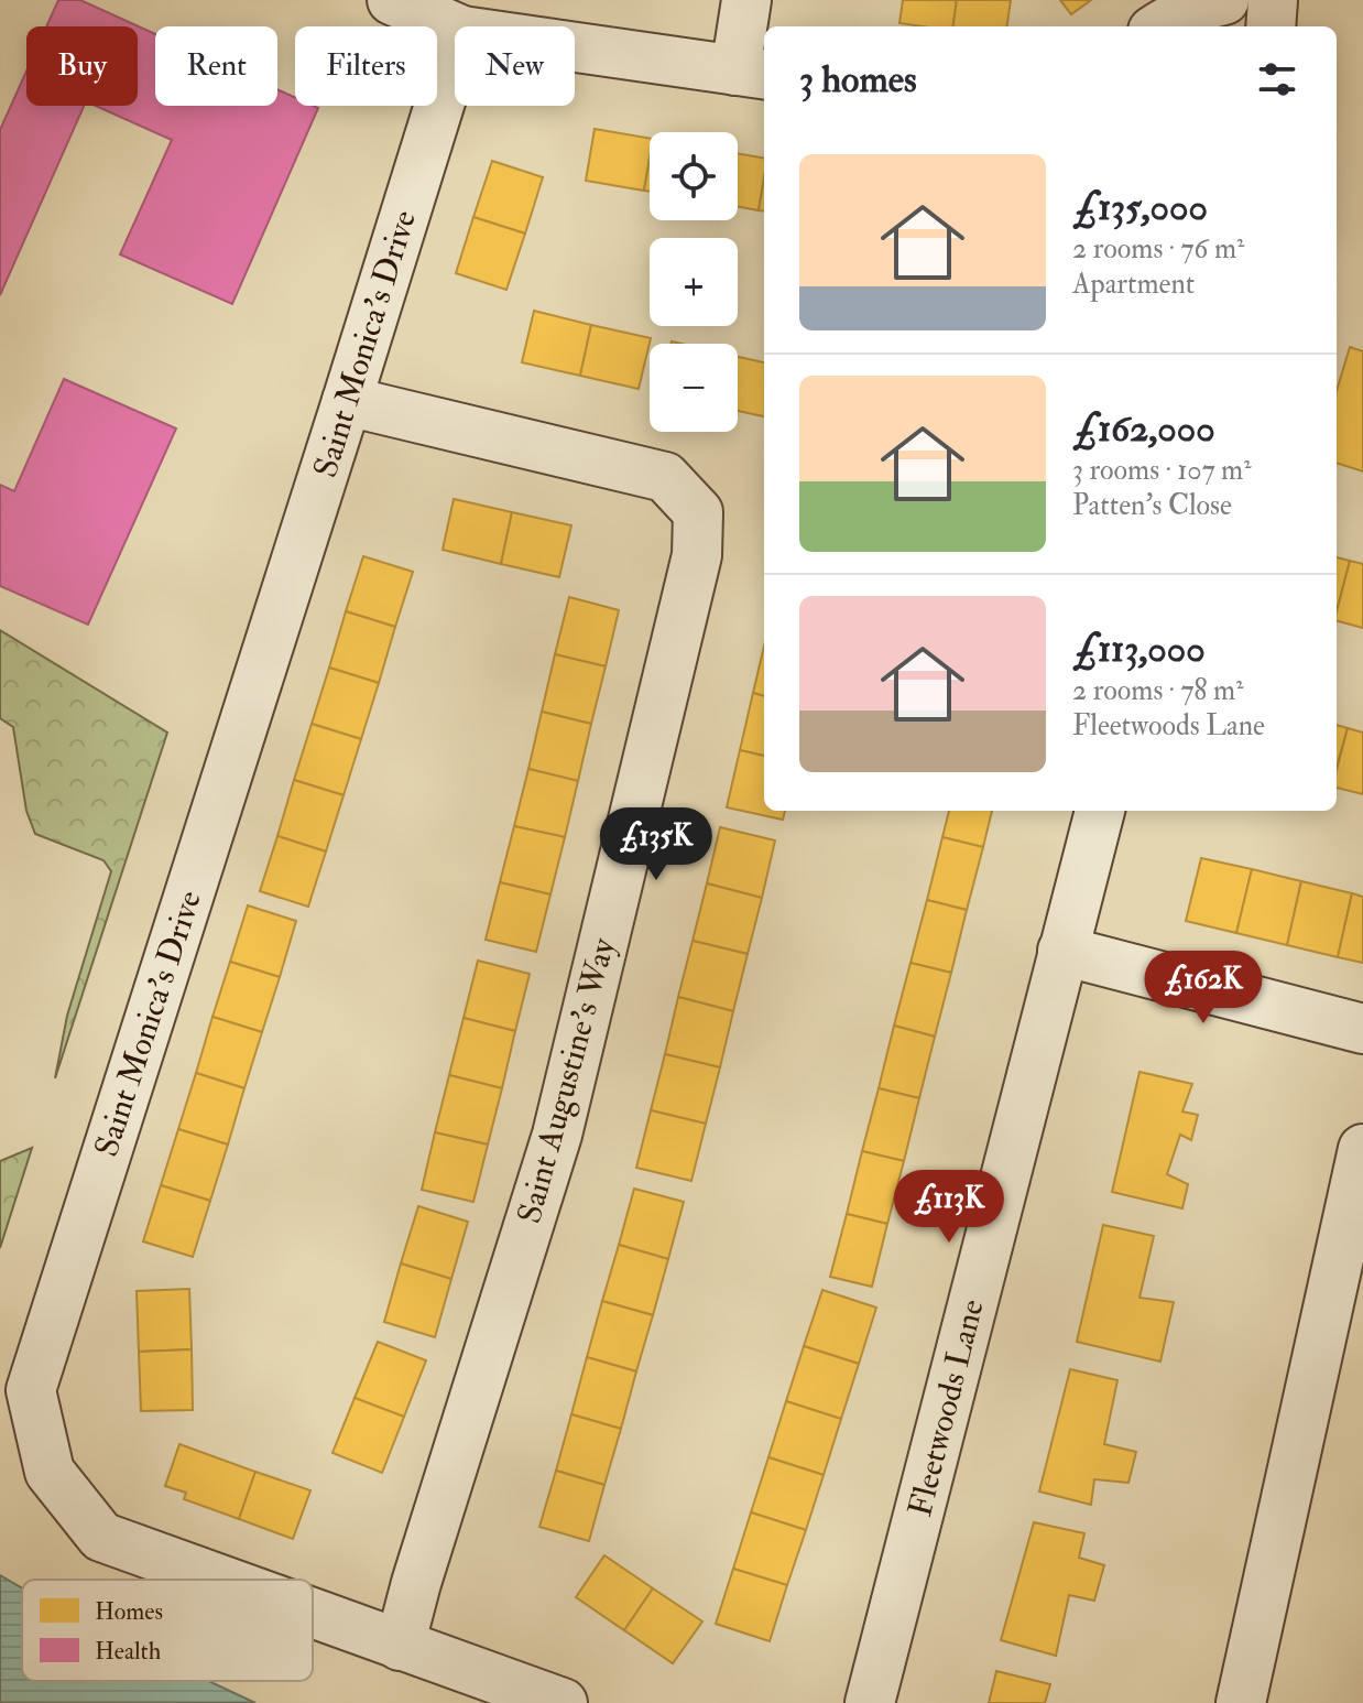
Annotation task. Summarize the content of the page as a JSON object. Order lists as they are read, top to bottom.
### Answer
{
  "streets": {
    "street": ["Saint Monica's Drive", "Saint Augustine's Way", "Fleetwoods Lane"]
  },
  "crossings": [
    ["Saint Monica's Drive", "Saint Augustine's Way"]
  ],
  "legend": ["Homes", "Health"],
  "page": {
    "chip": [
      "Buy",
      "Rent",
      "Filters",
      "New"
    ],
    "heading": "3 homes",
    "map_buttons": ["+", "−"],
    "list": [
      {
        "name": "£135,000",
        "note": "2 rooms · 76 m² · Apartment"
      },
      {
        "name": "£162,000",
        "note": "3 rooms · 107 m² · Patten's Close"
      },
      {
        "name": "£113,000",
        "note": "2 rooms · 78 m² · Fleetwoods Lane"
      }
    ],
    "price": ["£135K", "£162K", "£113K"]
  }
}
